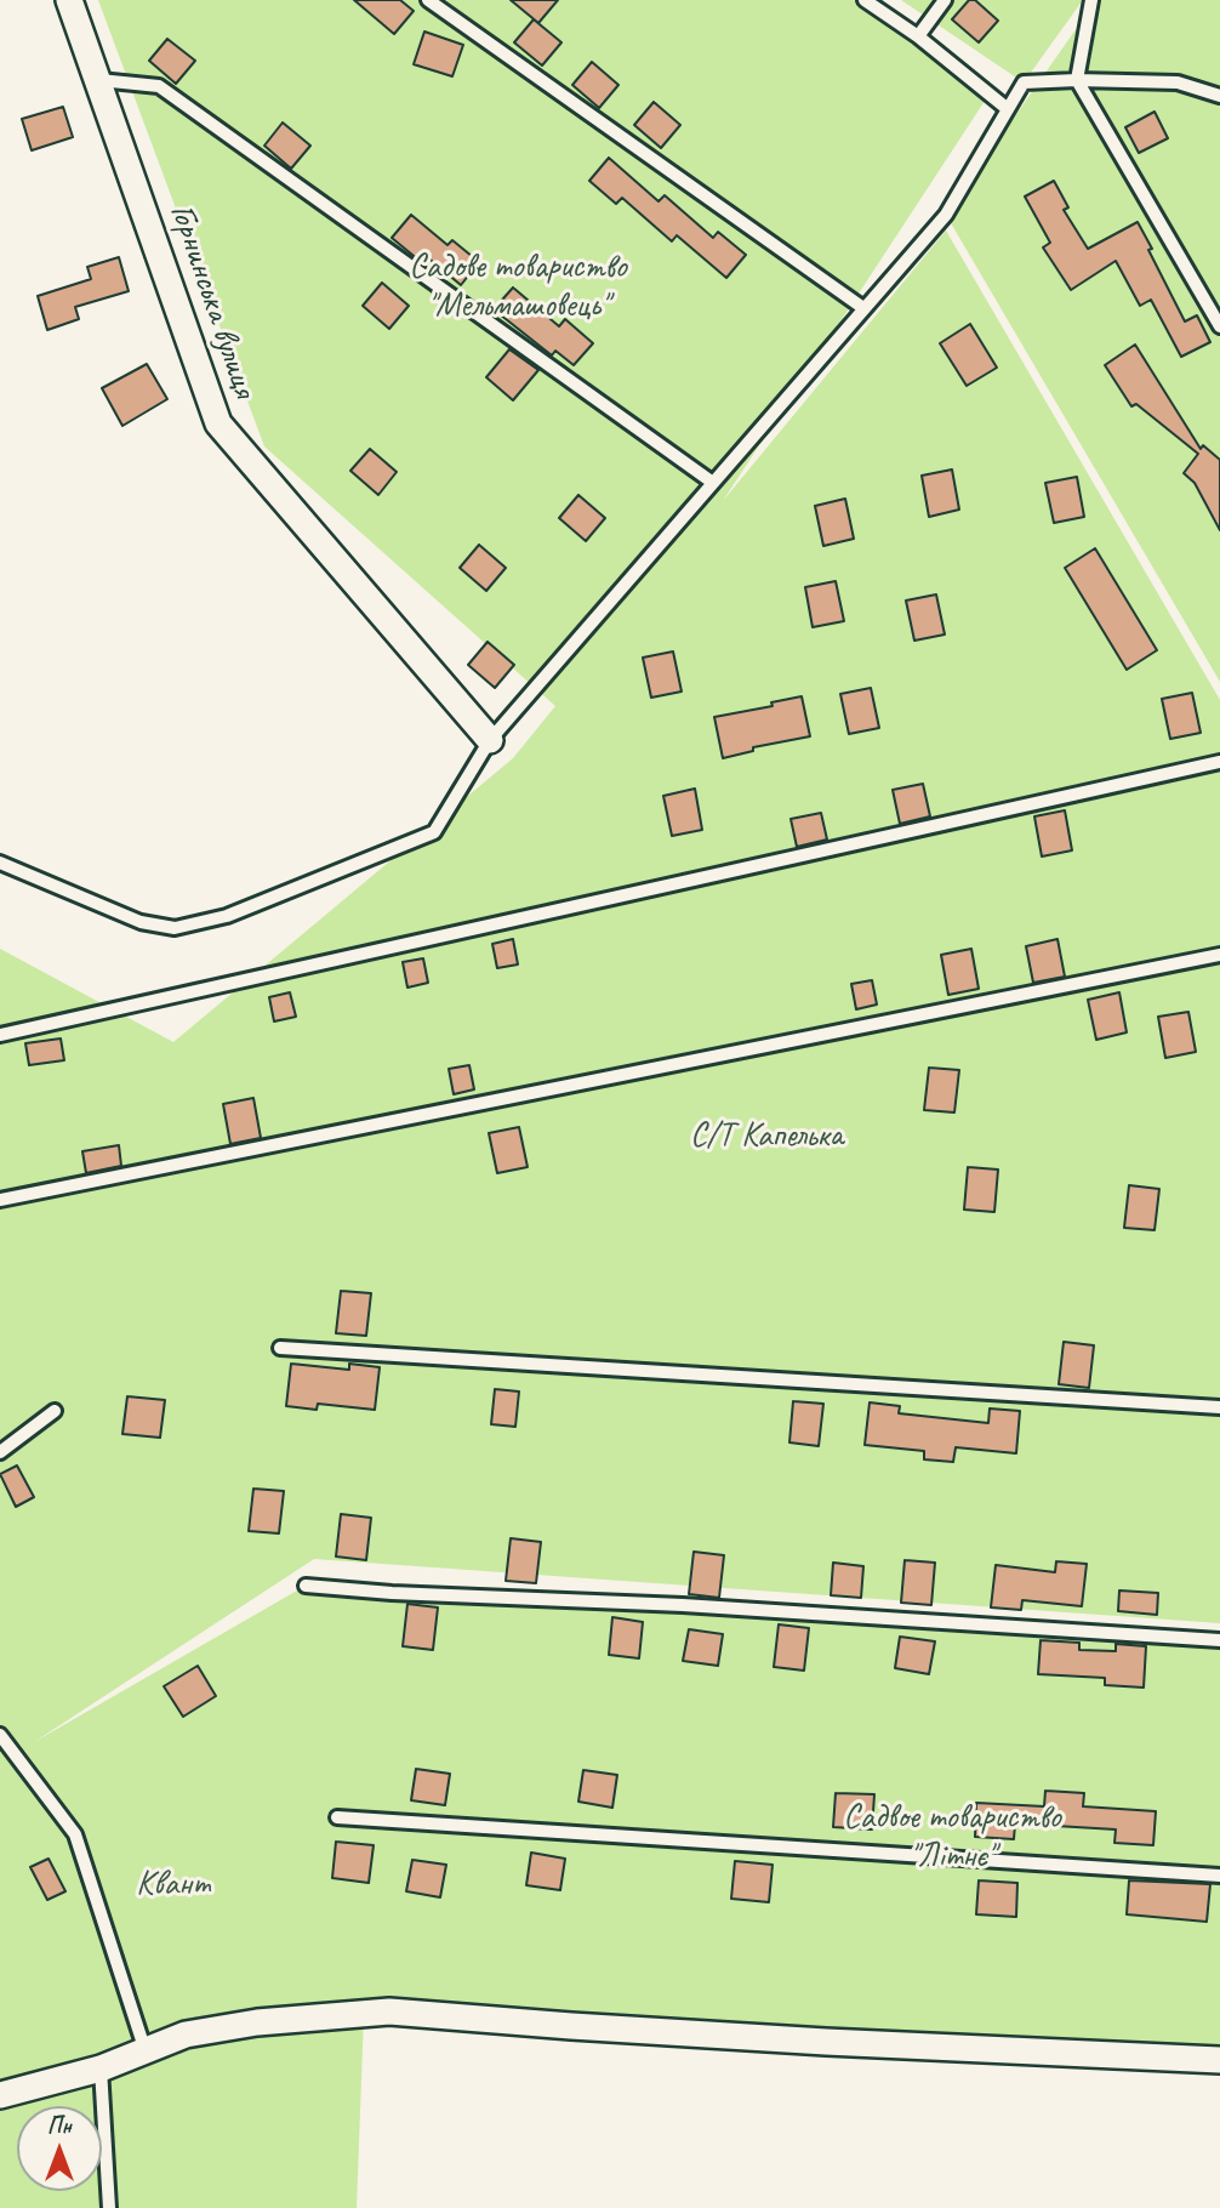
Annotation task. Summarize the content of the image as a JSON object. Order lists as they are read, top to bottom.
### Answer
{
  "streets": {
    "street": ["Горнинська вулиця"]
  },
  "parks": [
    "Садове товариство \"Мельмашовець\"",
    "С/Т Капелька",
    "Садвое товариство \"Літнє\"",
    "Квант"
  ],
  "north": "top"
}
